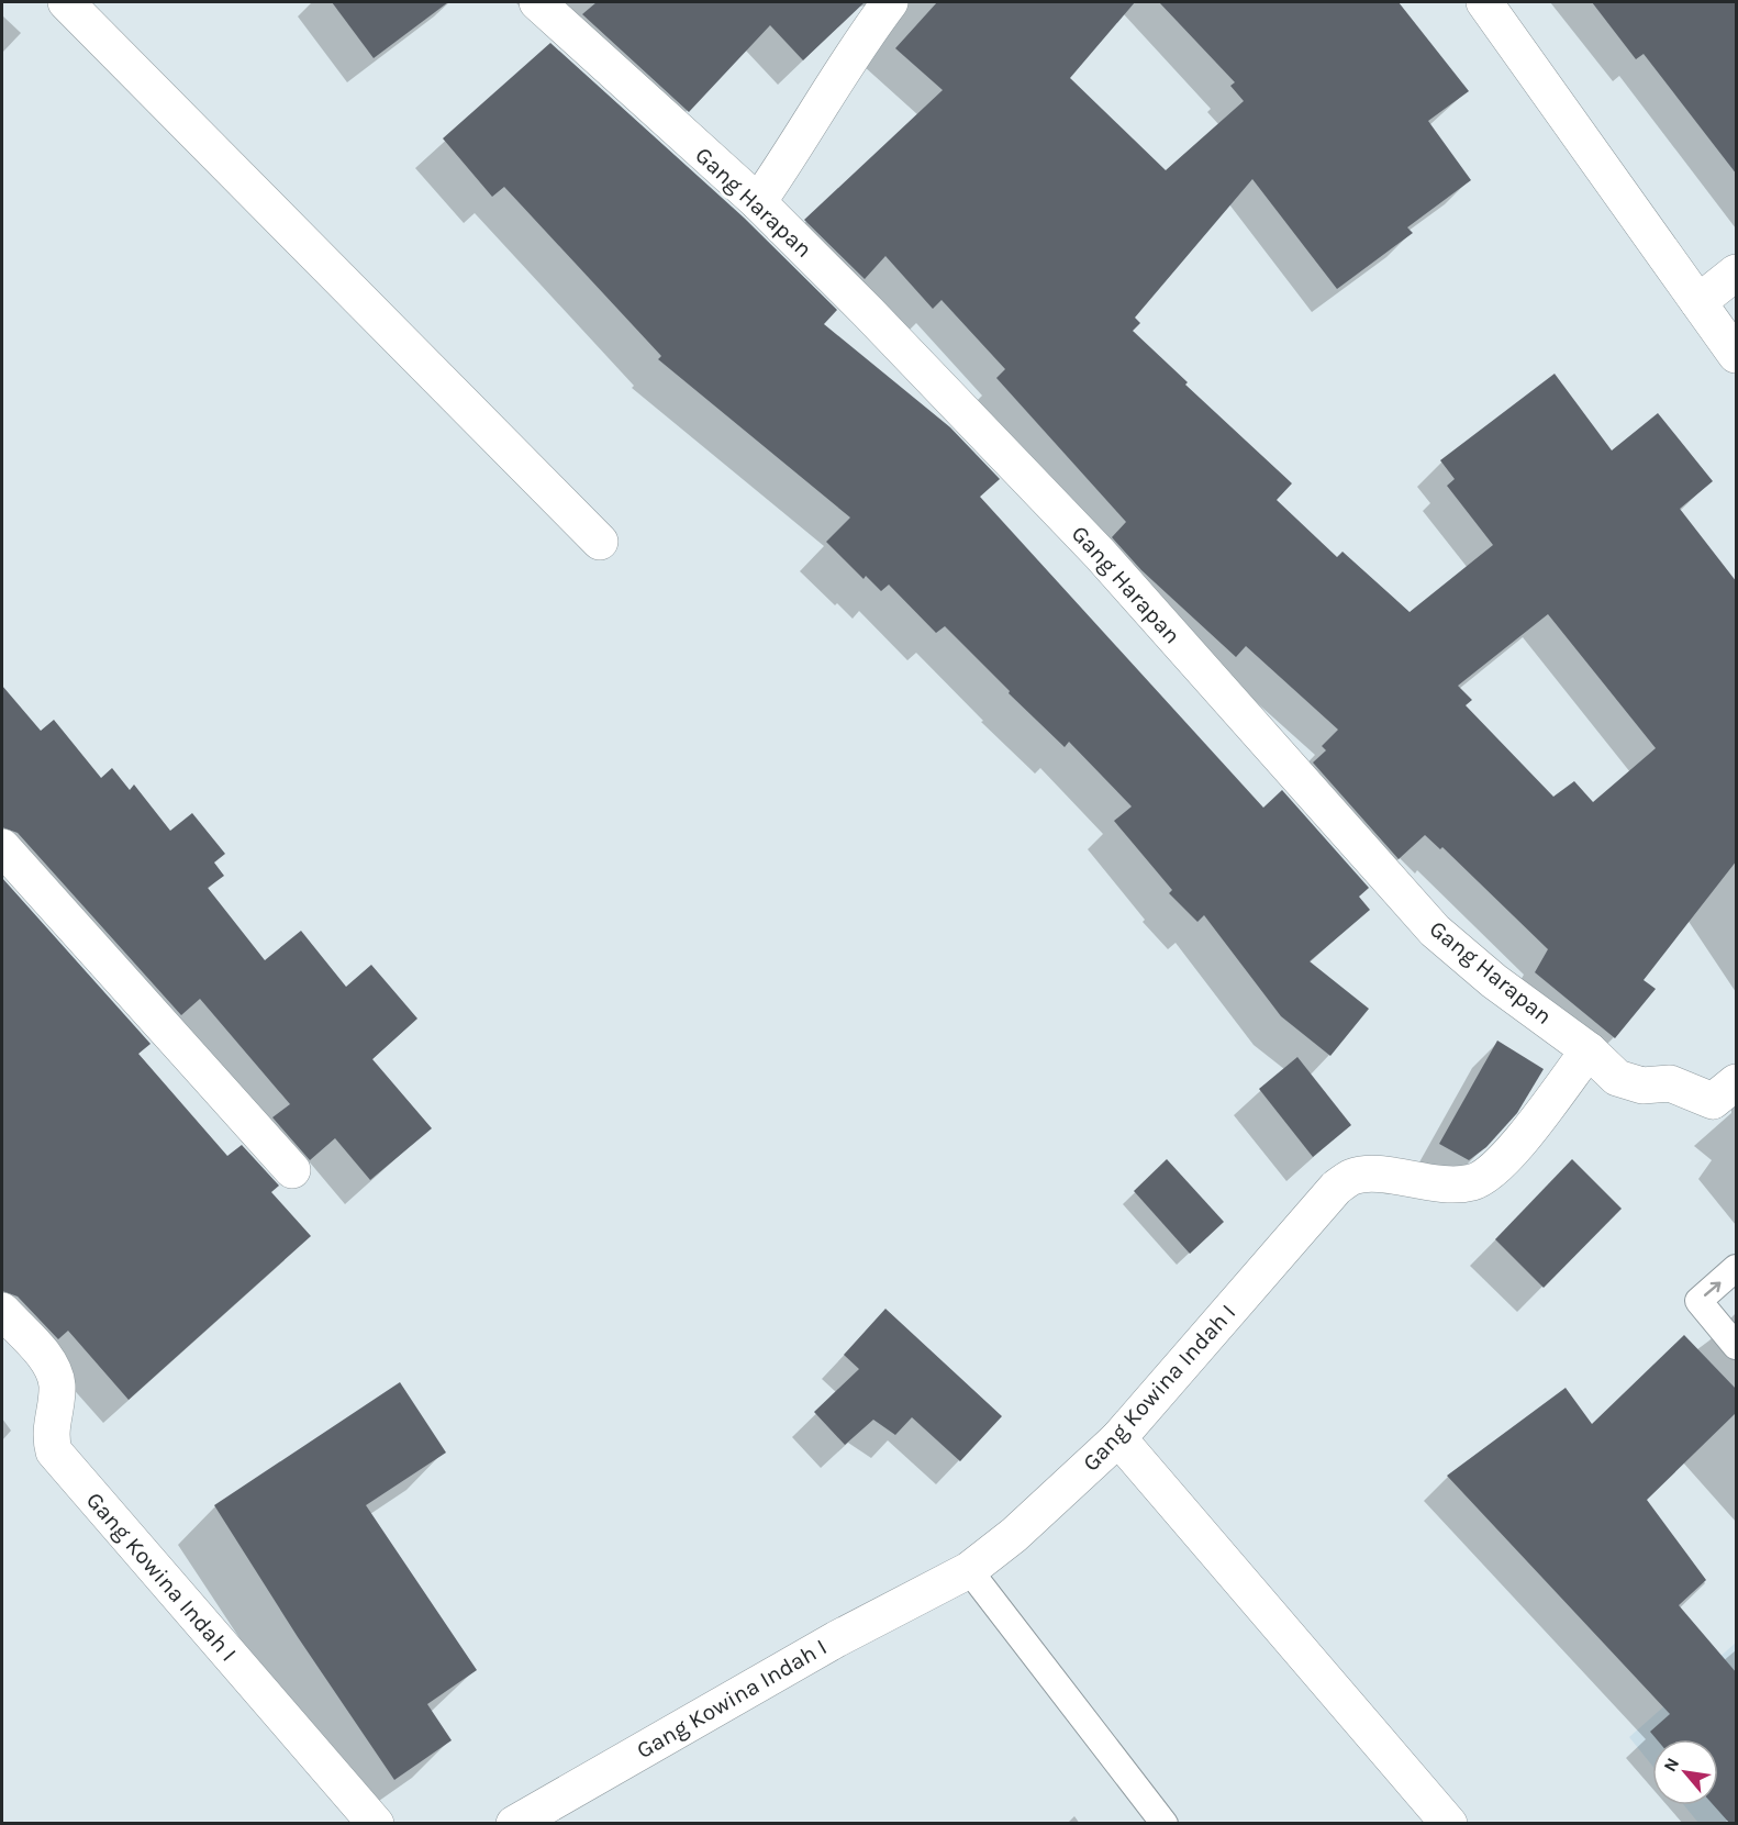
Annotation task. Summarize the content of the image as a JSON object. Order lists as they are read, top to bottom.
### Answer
{
  "streets": {
    "street": ["Gang Harapan", "Gang Kowina Indah I"]
  },
  "crossings": [
    ["Gang Harapan", "Gang Kowina Indah I"]
  ],
  "north": "top left"
}
